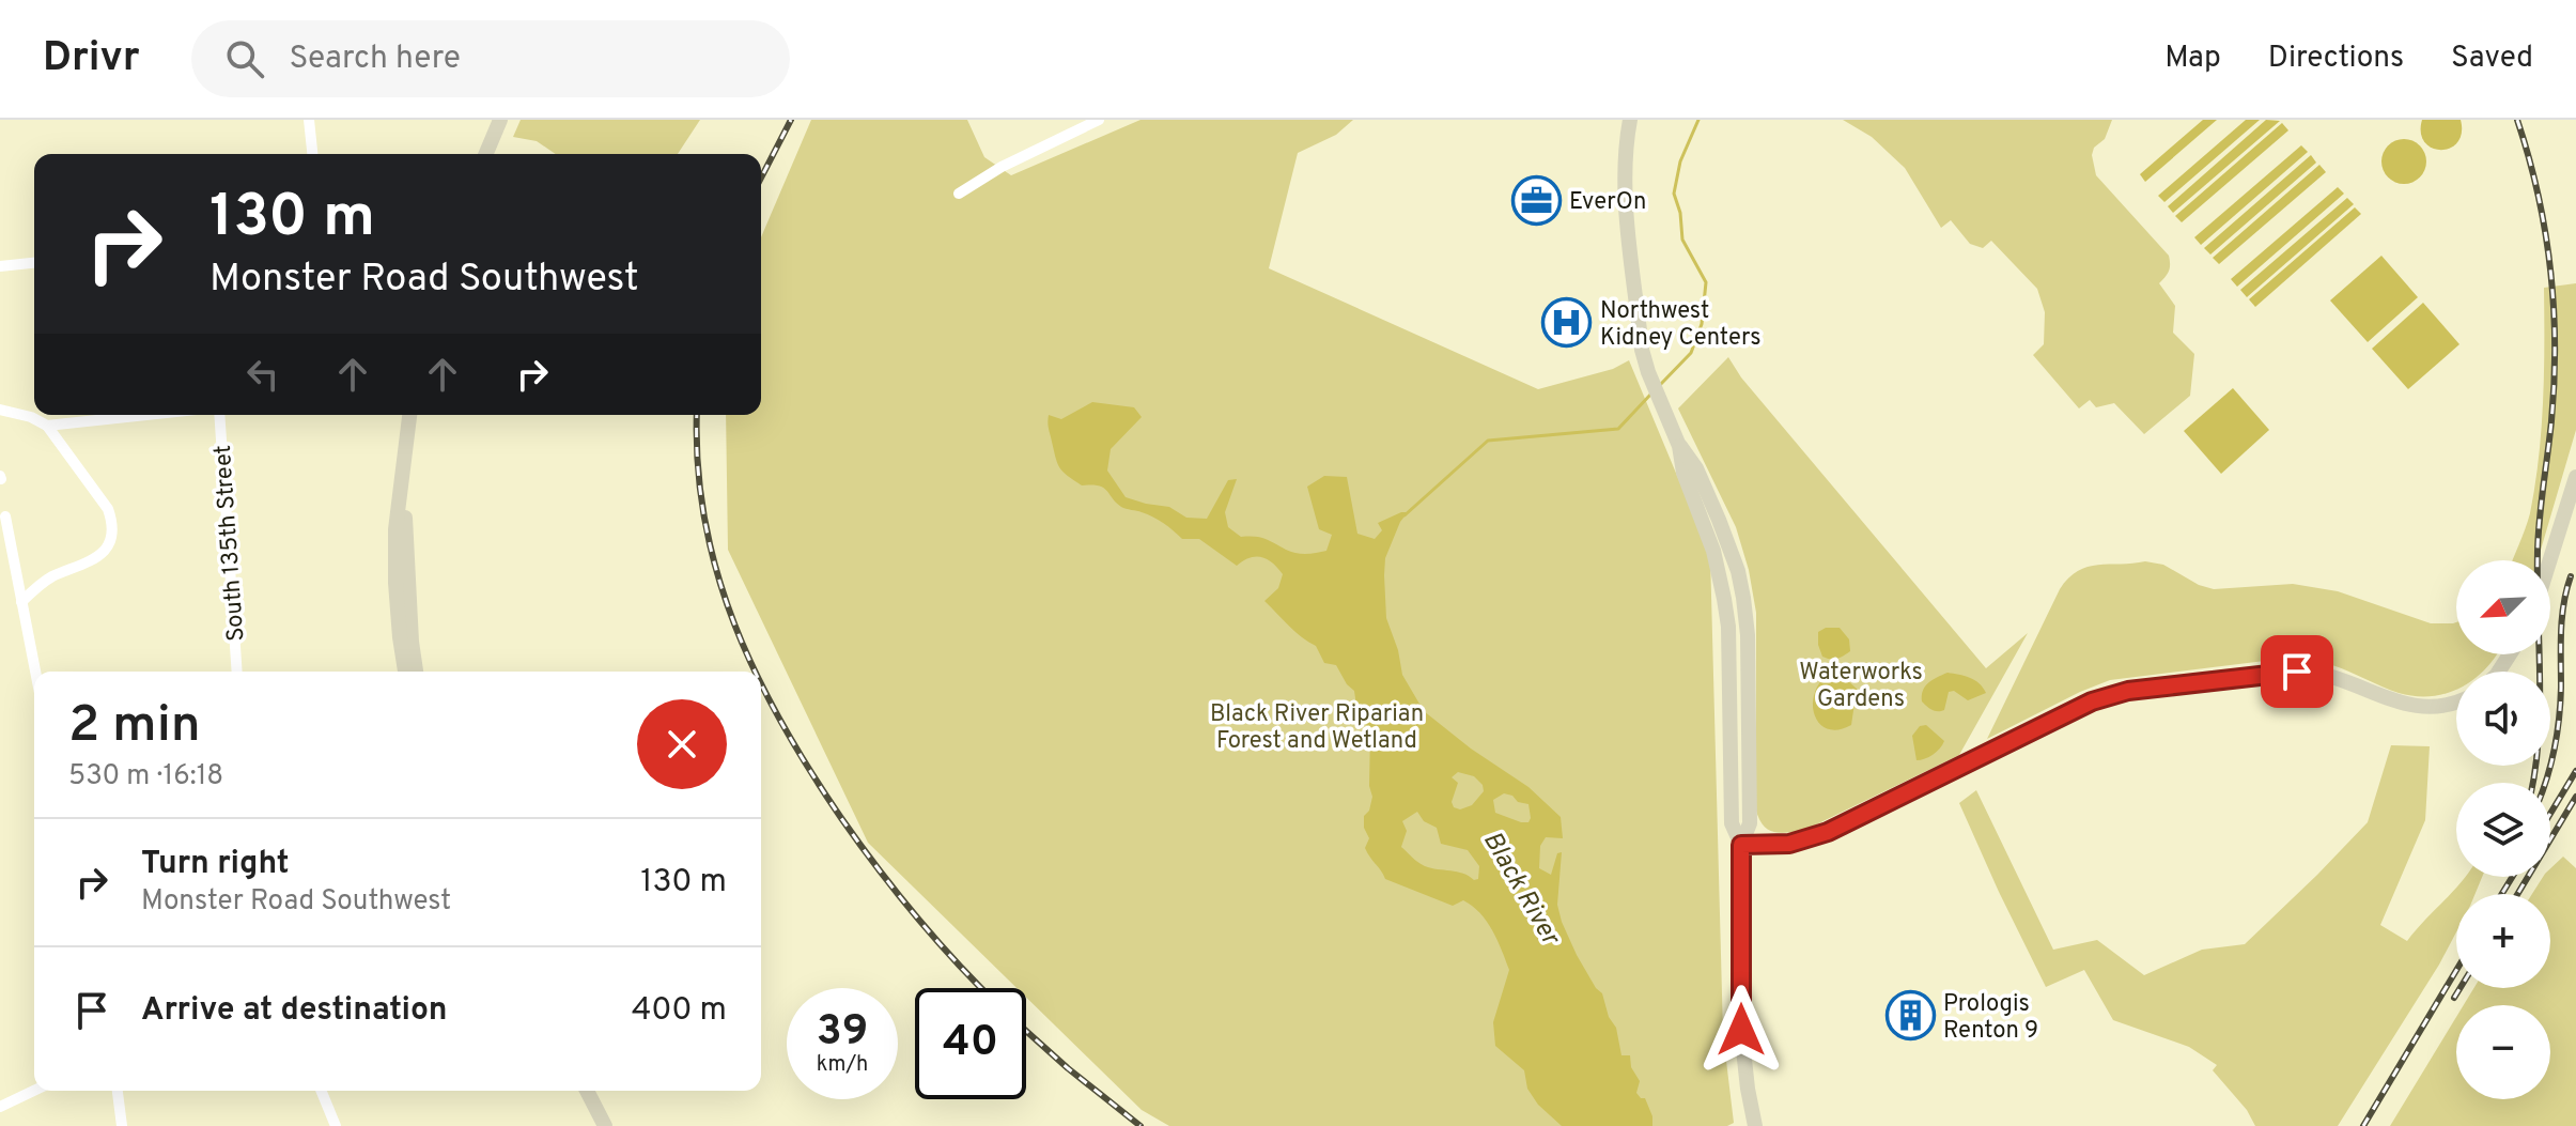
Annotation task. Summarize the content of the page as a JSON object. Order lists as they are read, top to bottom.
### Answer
{
  "streets": {
    "street": ["South 135th Street"]
  },
  "water": ["Black River"],
  "parks": ["Waterworks Gardens", "Black River Riparian Forest and Wetland"],
  "places": {
    "office": ["EverOn"],
    "hospital": ["Northwest Kidney Centers"],
    "building": ["Prologis Renton 9"]
  },
  "north": "bottom left",
  "page": {
    "header": "Drivr",
    "search": "Search here",
    "nav": ["Map", "Directions", "Saved"],
    "turn": ["130 m", "Monster Road Southwest"],
    "map_buttons": ["+", "−"],
    "heading": ["2 min", "530 m · 16:18"],
    "list": [
      {
        "name": "Turn right",
        "note": "Monster Road Southwest",
        "value": "130 m"
      },
      {
        "name": "Arrive at destination",
        "value": "400 m"
      }
    ],
    "speed": "39 km/h",
    "limit": "40"
  }
}
